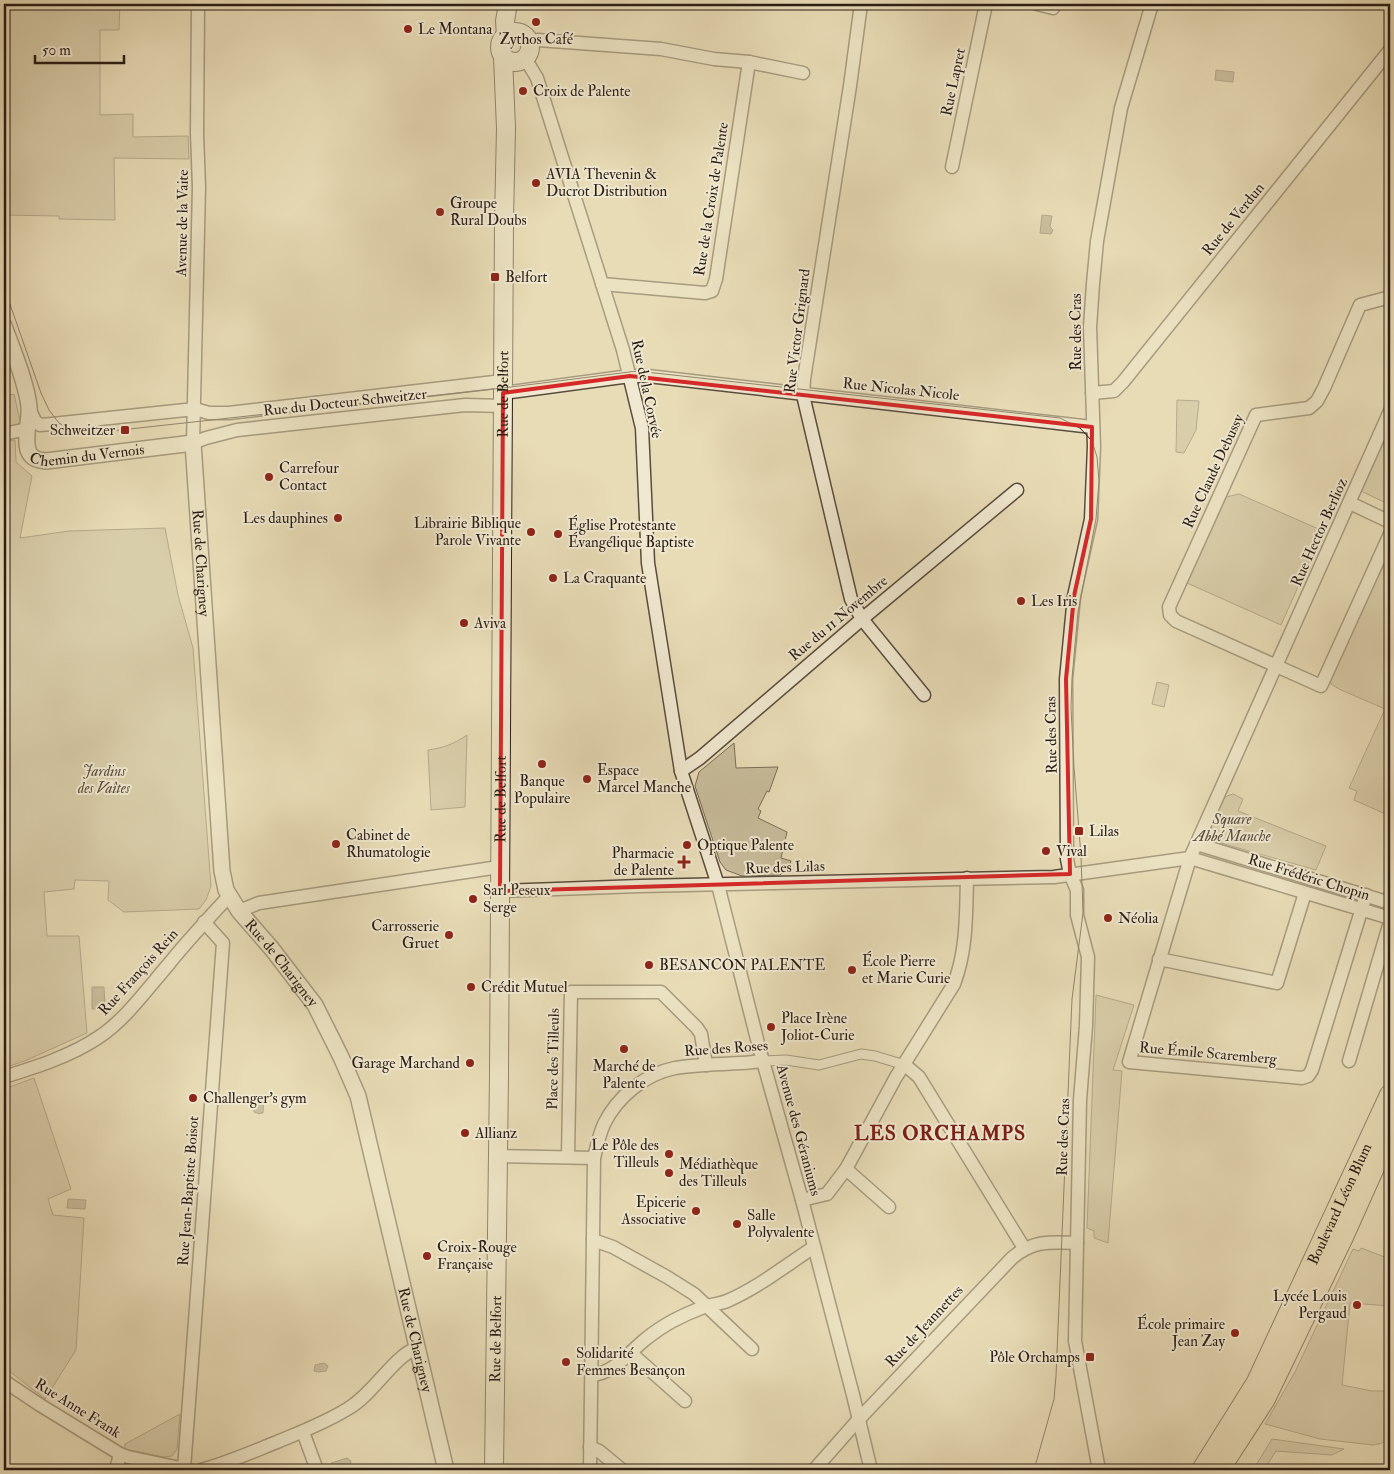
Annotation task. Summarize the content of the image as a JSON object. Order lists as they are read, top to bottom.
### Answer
{
  "streets": {
    "main road": ["Rue de Belfort", "Boulevard Léon Blum"],
    "street": [
      "Rue Lapret",
      "Rue de la Croix de Palente",
      "Rue de Verdun",
      "Avenue de la Vaite",
      "Rue Victor Grignard",
      "Rue des Cras",
      "Rue de la Corvée",
      "Rue Nicolas Nicole",
      "Rue du Docteur Schweitzer",
      "Chemin du Vernois",
      "Rue Claude Debussy",
      "Rue Hector Berlioz",
      "Rue de Charigney",
      "Rue du 11 Novembre",
      "Rue des Lilas",
      "Rue Frédéric Chopin",
      "Rue François Rein",
      "Rue des Roses",
      "Rue Émile Scaremberg",
      "Place des Tilleuls",
      "Avenue des Géraniums",
      "Rue Jean-Baptiste Boisot",
      "Rue de Jeannettes",
      "Rue Anne Frank"
    ]
  },
  "crossings": [
    ["Rue de la Croix de Palente", "Rue de la Corvée"],
    ["Rue de Verdun", "Rue des Cras"],
    ["Avenue de la Vaite", "Rue du Docteur Schweitzer"],
    ["Avenue de la Vaite", "Chemin du Vernois"],
    ["Avenue de la Vaite", "Rue de Charigney"],
    ["Rue Victor Grignard", "Rue Nicolas Nicole"],
    ["Rue Victor Grignard", "Rue du 11 Novembre"],
    ["Rue des Cras", "Rue Nicolas Nicole"],
    ["Rue des Cras", "Rue des Lilas"],
    ["Rue des Cras", "Rue Frédéric Chopin"],
    ["Rue de la Corvée", "Rue Nicolas Nicole"],
    ["Rue de la Corvée", "Rue de Belfort"],
    ["Rue de la Corvée", "Rue du 11 Novembre"],
    ["Rue de la Corvée", "Rue des Lilas"],
    ["Rue de la Corvée", "Avenue des Géraniums"],
    ["Rue Nicolas Nicole", "Rue de Belfort"],
    ["Rue Nicolas Nicole", "Rue du Docteur Schweitzer"],
    ["Rue de Belfort", "Rue du Docteur Schweitzer"],
    ["Rue de Belfort", "Rue des Lilas"],
    ["Rue du Docteur Schweitzer", "Chemin du Vernois"],
    ["Rue du Docteur Schweitzer", "Rue de Charigney"],
    ["Chemin du Vernois", "Rue de Charigney"],
    ["Rue Claude Debussy", "Rue Hector Berlioz"],
    ["Rue Hector Berlioz", "Rue Frédéric Chopin"],
    ["Rue Hector Berlioz", "Rue Émile Scaremberg"],
    ["Rue de Charigney", "Rue François Rein"],
    ["Rue des Lilas", "Rue Frédéric Chopin"],
    ["Rue des Lilas", "Avenue des Géraniums"],
    ["Rue Frédéric Chopin", "Rue Émile Scaremberg"],
    ["Rue François Rein", "Rue Jean-Baptiste Boisot"],
    ["Rue des Roses", "Place des Tilleuls"],
    ["Rue des Roses", "Avenue des Géraniums"],
    ["Avenue des Géraniums", "Rue de Jeannettes"]
  ],
  "districts": ["LES ORCHAMPS"],
  "parks": ["Jardins des Vaîtes", "Square Abbé Manche"],
  "places": {
    "other": [
      "Zythos Café",
      "Le Montana",
      "Croix de Palente",
      "AVIA Thevenin & Ducrot Distribution",
      "Groupe Rural Doubs",
      "Carrefour Contact",
      "Les dauphines",
      "Librairie Biblique Parole Vivante",
      "Église Protestante Évangélique Baptiste",
      "La Craquante",
      "Les Iris",
      "Aviva",
      "Banque Populaire",
      "Espace Marcel Manche",
      "Cabinet de Rhumatologie",
      "Optique Palente",
      "Vival",
      "Sarl Peseux Serge",
      "Néolia",
      "Carrosserie Gruet",
      "BESANCON PALENTE",
      "École Pierre et Marie Curie",
      "Crédit Mutuel",
      "Place Irène Joliot-Curie",
      "Marché de Palente",
      "Garage Marchand",
      "Challenger's gym",
      "Allianz",
      "Le Pôle des Tilleuls",
      "Médiathèque des Tilleuls",
      "Epicerie Associative",
      "Salle Polyvalente",
      "Croix-Rouge Française",
      "Lycée Louis Pergaud",
      "École primaire Jean Zay",
      "Solidarité Femmes Besançon"
    ],
    "transit": [
      "Belfort",
      "Schweitzer",
      "Lilas",
      "Pôle Orchamps"
    ],
    "health": ["Pharmacie de Palente"]
  },
  "scale_bar": "50 m"
}
